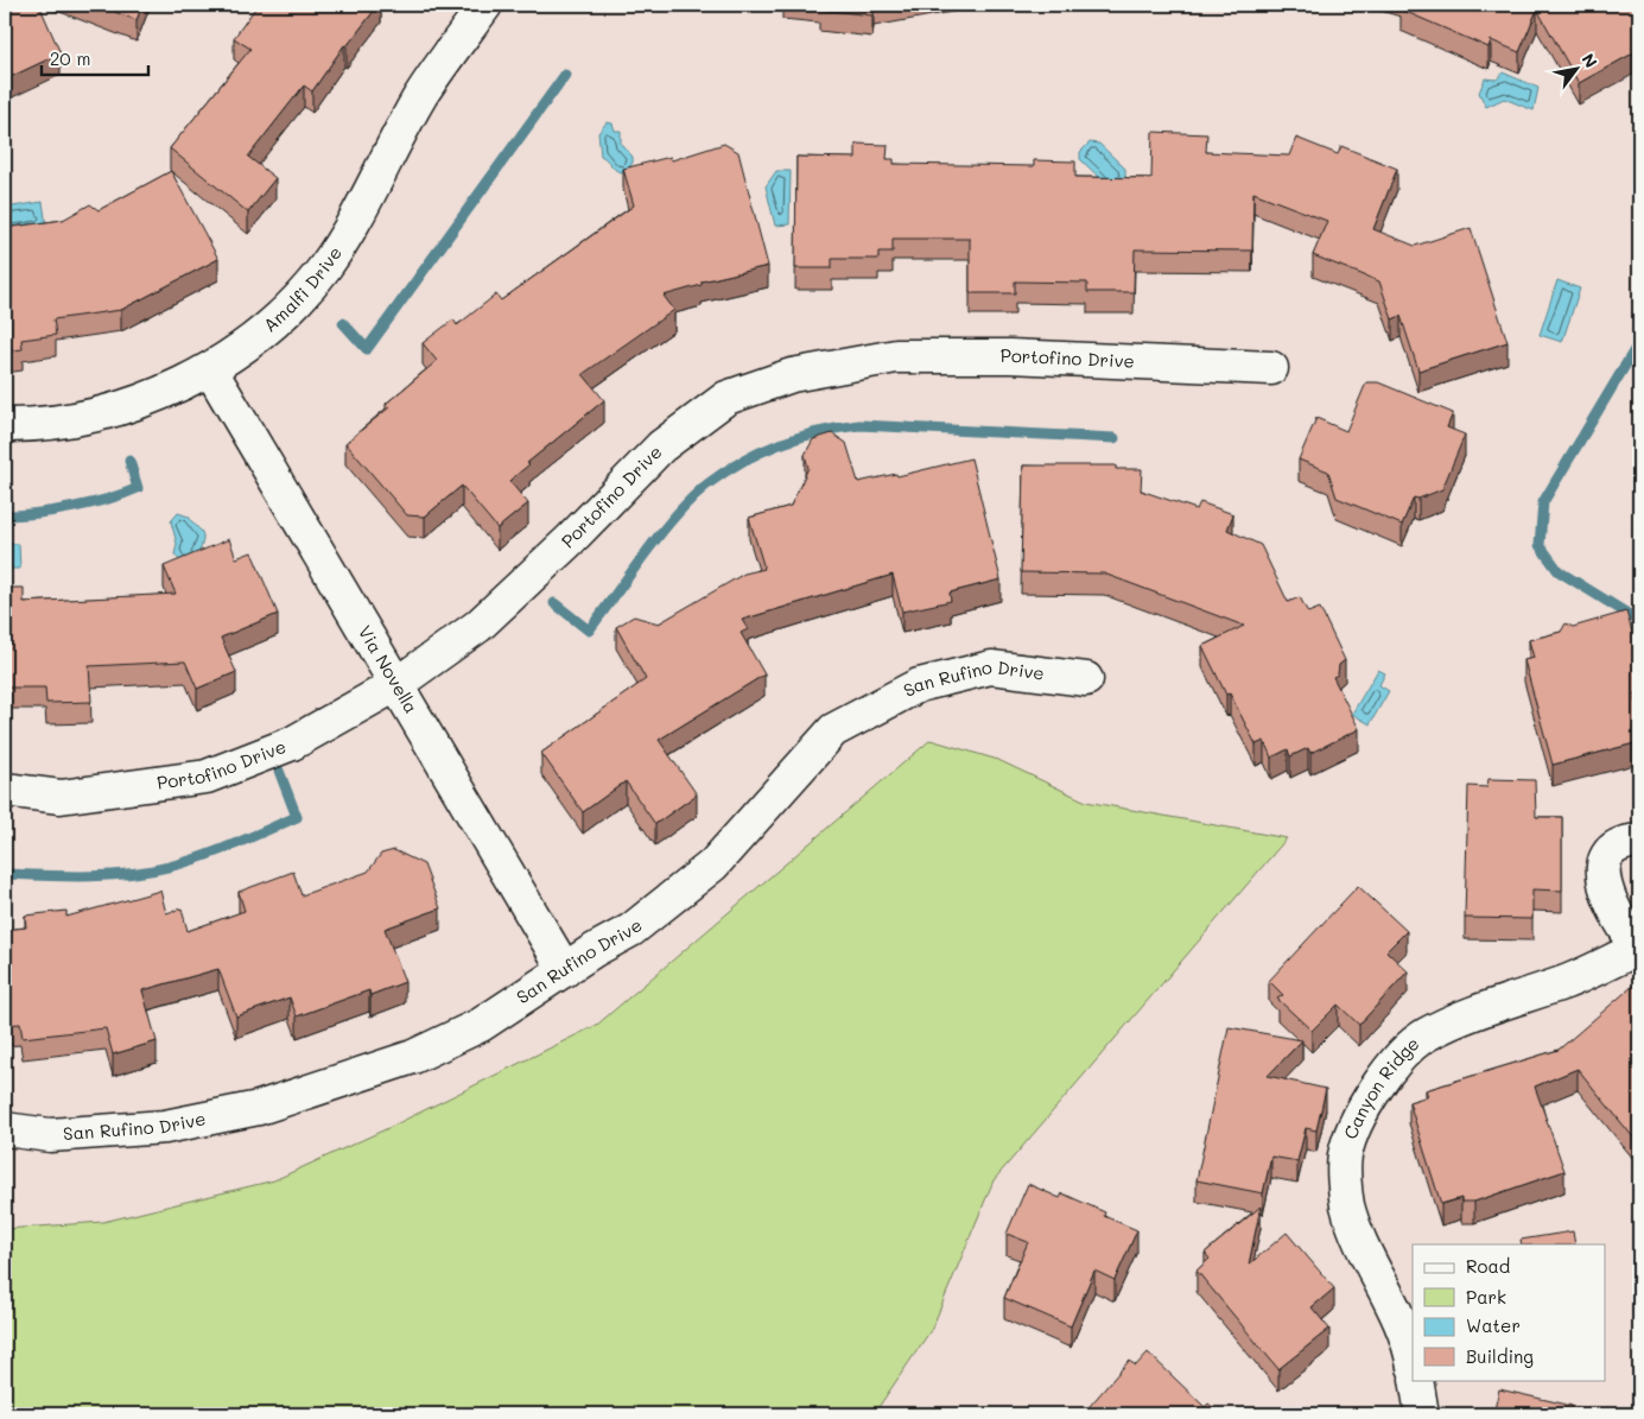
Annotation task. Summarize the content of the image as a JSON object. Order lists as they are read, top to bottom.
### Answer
{
  "streets": {
    "street": [
      "Amalfi Drive",
      "Portofino Drive",
      "Via Novella",
      "San Rufino Drive",
      "Canyon Ridge"
    ]
  },
  "crossings": [
    ["Amalfi Drive", "Via Novella"],
    ["Portofino Drive", "Via Novella"],
    ["Via Novella", "San Rufino Drive"]
  ],
  "legend": [
    "Road",
    "Park",
    "Water",
    "Building"
  ],
  "scale_bar": "20 m",
  "north": "top right"
}
